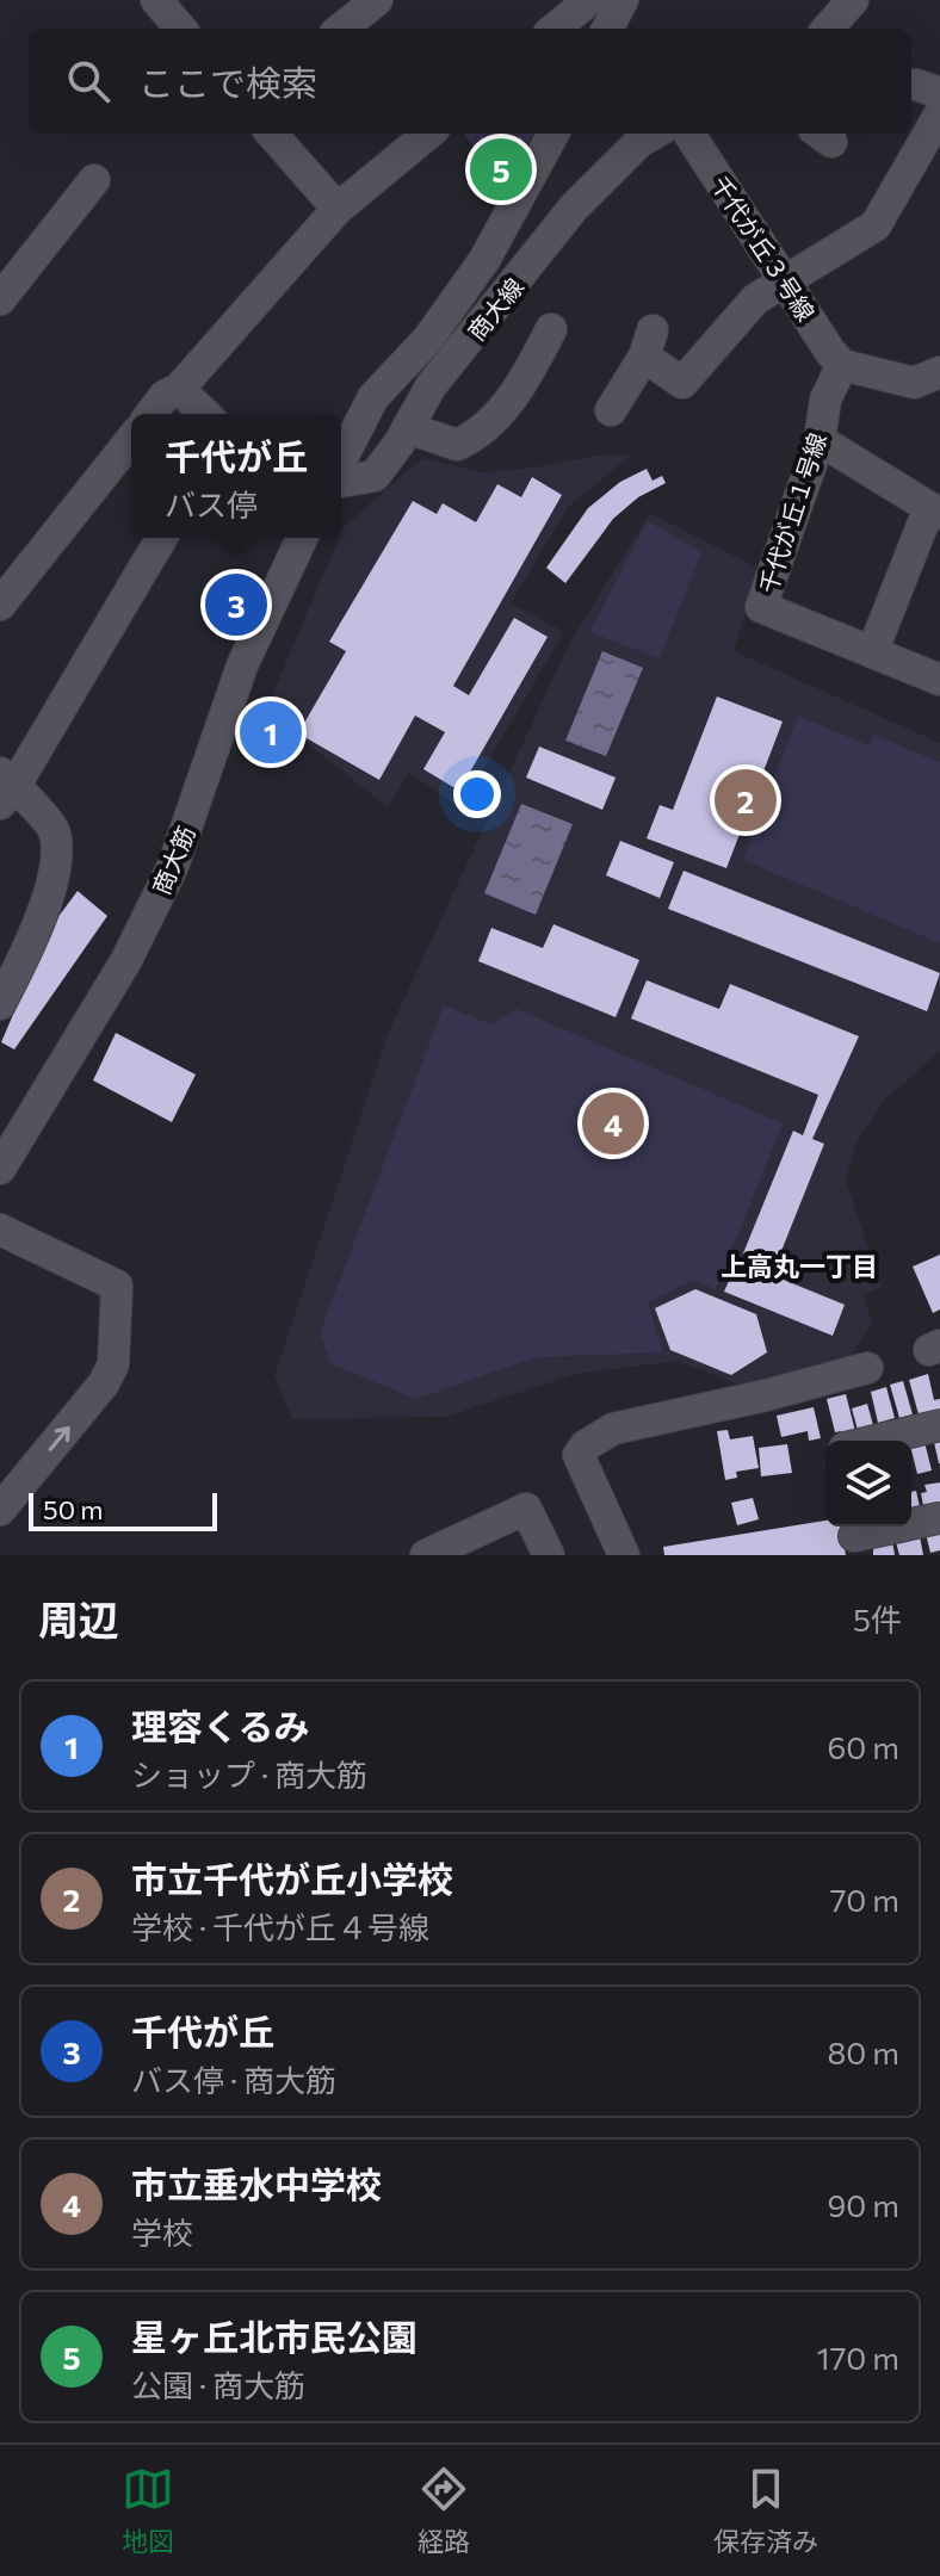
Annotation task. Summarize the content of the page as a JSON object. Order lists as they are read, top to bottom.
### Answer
{
  "streets": {
    "street": [
      "千代が丘３号線",
      "商大線",
      "千代が丘１号線",
      "商大筋"
    ]
  },
  "crossings": [
    ["千代が丘３号線", "千代が丘１号線"]
  ],
  "districts": ["上高丸一丁目"],
  "scale_bar": "50 m",
  "page": {
    "search": "ここで検索",
    "pins": [
      "5",
      "3",
      "1",
      "2",
      "4"
    ],
    "popup": ["千代が丘", "バス停"],
    "scale": "50 m",
    "heading": ["周辺", "5件"],
    "list": [
      {
        "mark": "1",
        "name": "理容くるみ",
        "note": "ショップ · 商大筋",
        "value": "60 m"
      },
      {
        "mark": "2",
        "name": "市立千代が丘小学校",
        "note": "学校 · 千代が丘４号線",
        "value": "70 m"
      },
      {
        "mark": "3",
        "name": "千代が丘",
        "note": "バス停 · 商大筋",
        "value": "80 m"
      },
      {
        "mark": "4",
        "name": "市立垂水中学校",
        "note": "学校",
        "value": "90 m"
      },
      {
        "mark": "5",
        "name": "星ヶ丘北市民公園",
        "note": "公園 · 商大筋",
        "value": "170 m"
      }
    ],
    "nav": ["地図", "経路", "保存済み"]
  }
}
